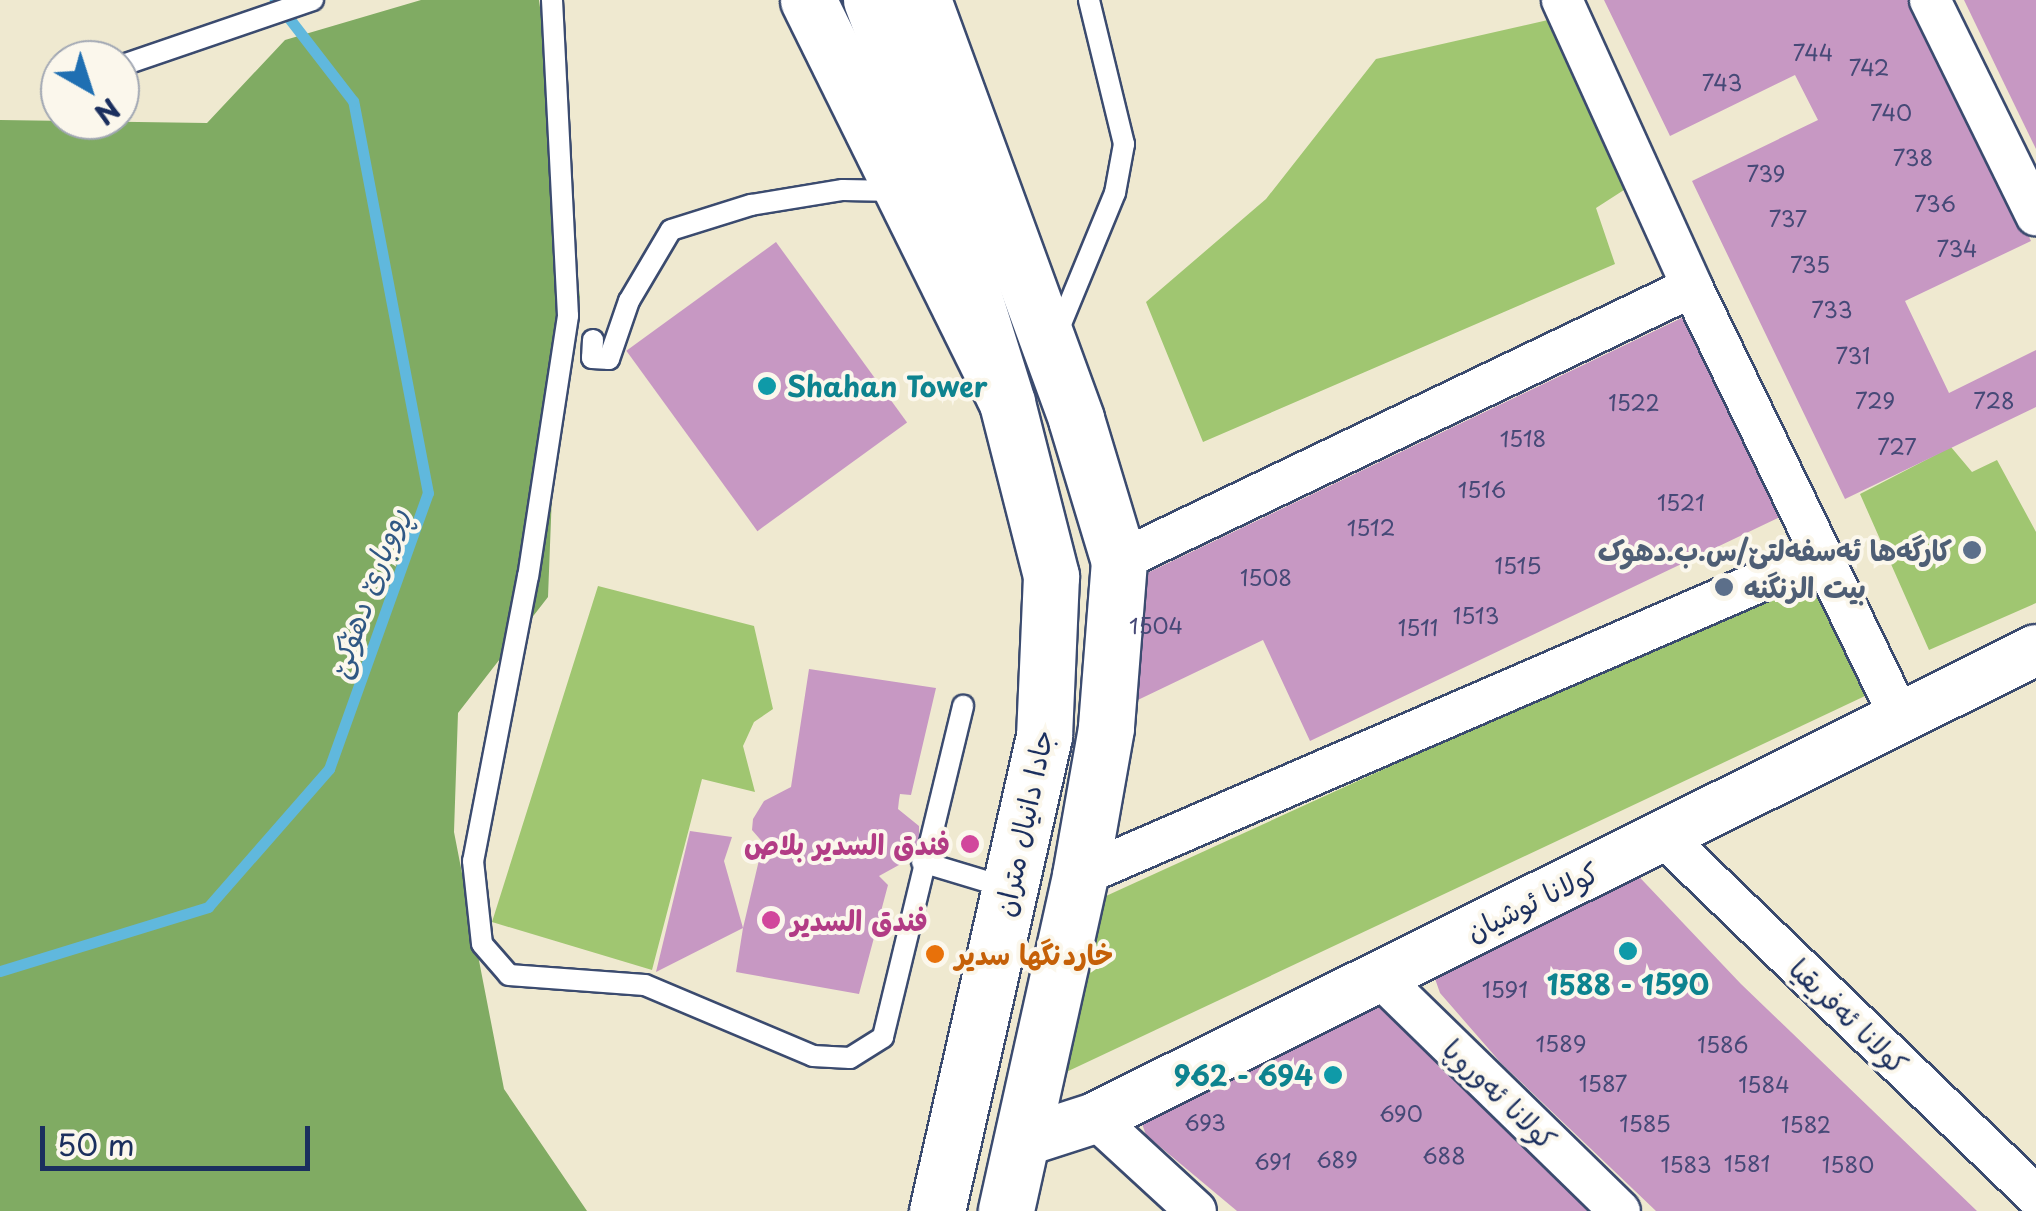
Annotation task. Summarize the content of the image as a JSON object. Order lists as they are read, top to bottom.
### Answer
{
  "streets": {
    "main road": ["جادا دانيال متران"],
    "street": ["كولانا ئوشيان", "كولانا ئه‌فریقیا", "كولانا ئه‌وروپا"]
  },
  "crossings": [
    ["كولانا ئوشيان", "كولانا ئه‌فریقیا"],
    ["كولانا ئوشيان", "كولانا ئه‌وروپا"]
  ],
  "water": ["ڕووبارێ دهۆكێ"],
  "places": [
    "Shahan Tower",
    "کارگەھا ئەسفەلتێ/س.ب.دھوک",
    "بيت الزنگنه",
    "فندق السدير بلاص",
    "فندق السدير",
    "1588 - 1590",
    "خاردنگها سدير",
    "962 - 694"
  ],
  "house_numbers": [
    "744",
    "742",
    "743",
    "740",
    "738",
    "739",
    "736",
    "737",
    "734",
    "735",
    "733",
    "731",
    "729",
    "728",
    "1522",
    "1518",
    "727",
    "1516",
    "1521",
    "1512",
    "1515",
    "1508",
    "1513",
    "1504",
    "1511",
    "1591",
    "1589",
    "1586",
    "1587",
    "1584",
    "690",
    "693",
    "1585",
    "1582",
    "688",
    "689",
    "691",
    "1581",
    "1583",
    "1580"
  ],
  "scale_bar": "50 m",
  "north": "bottom right"
}
